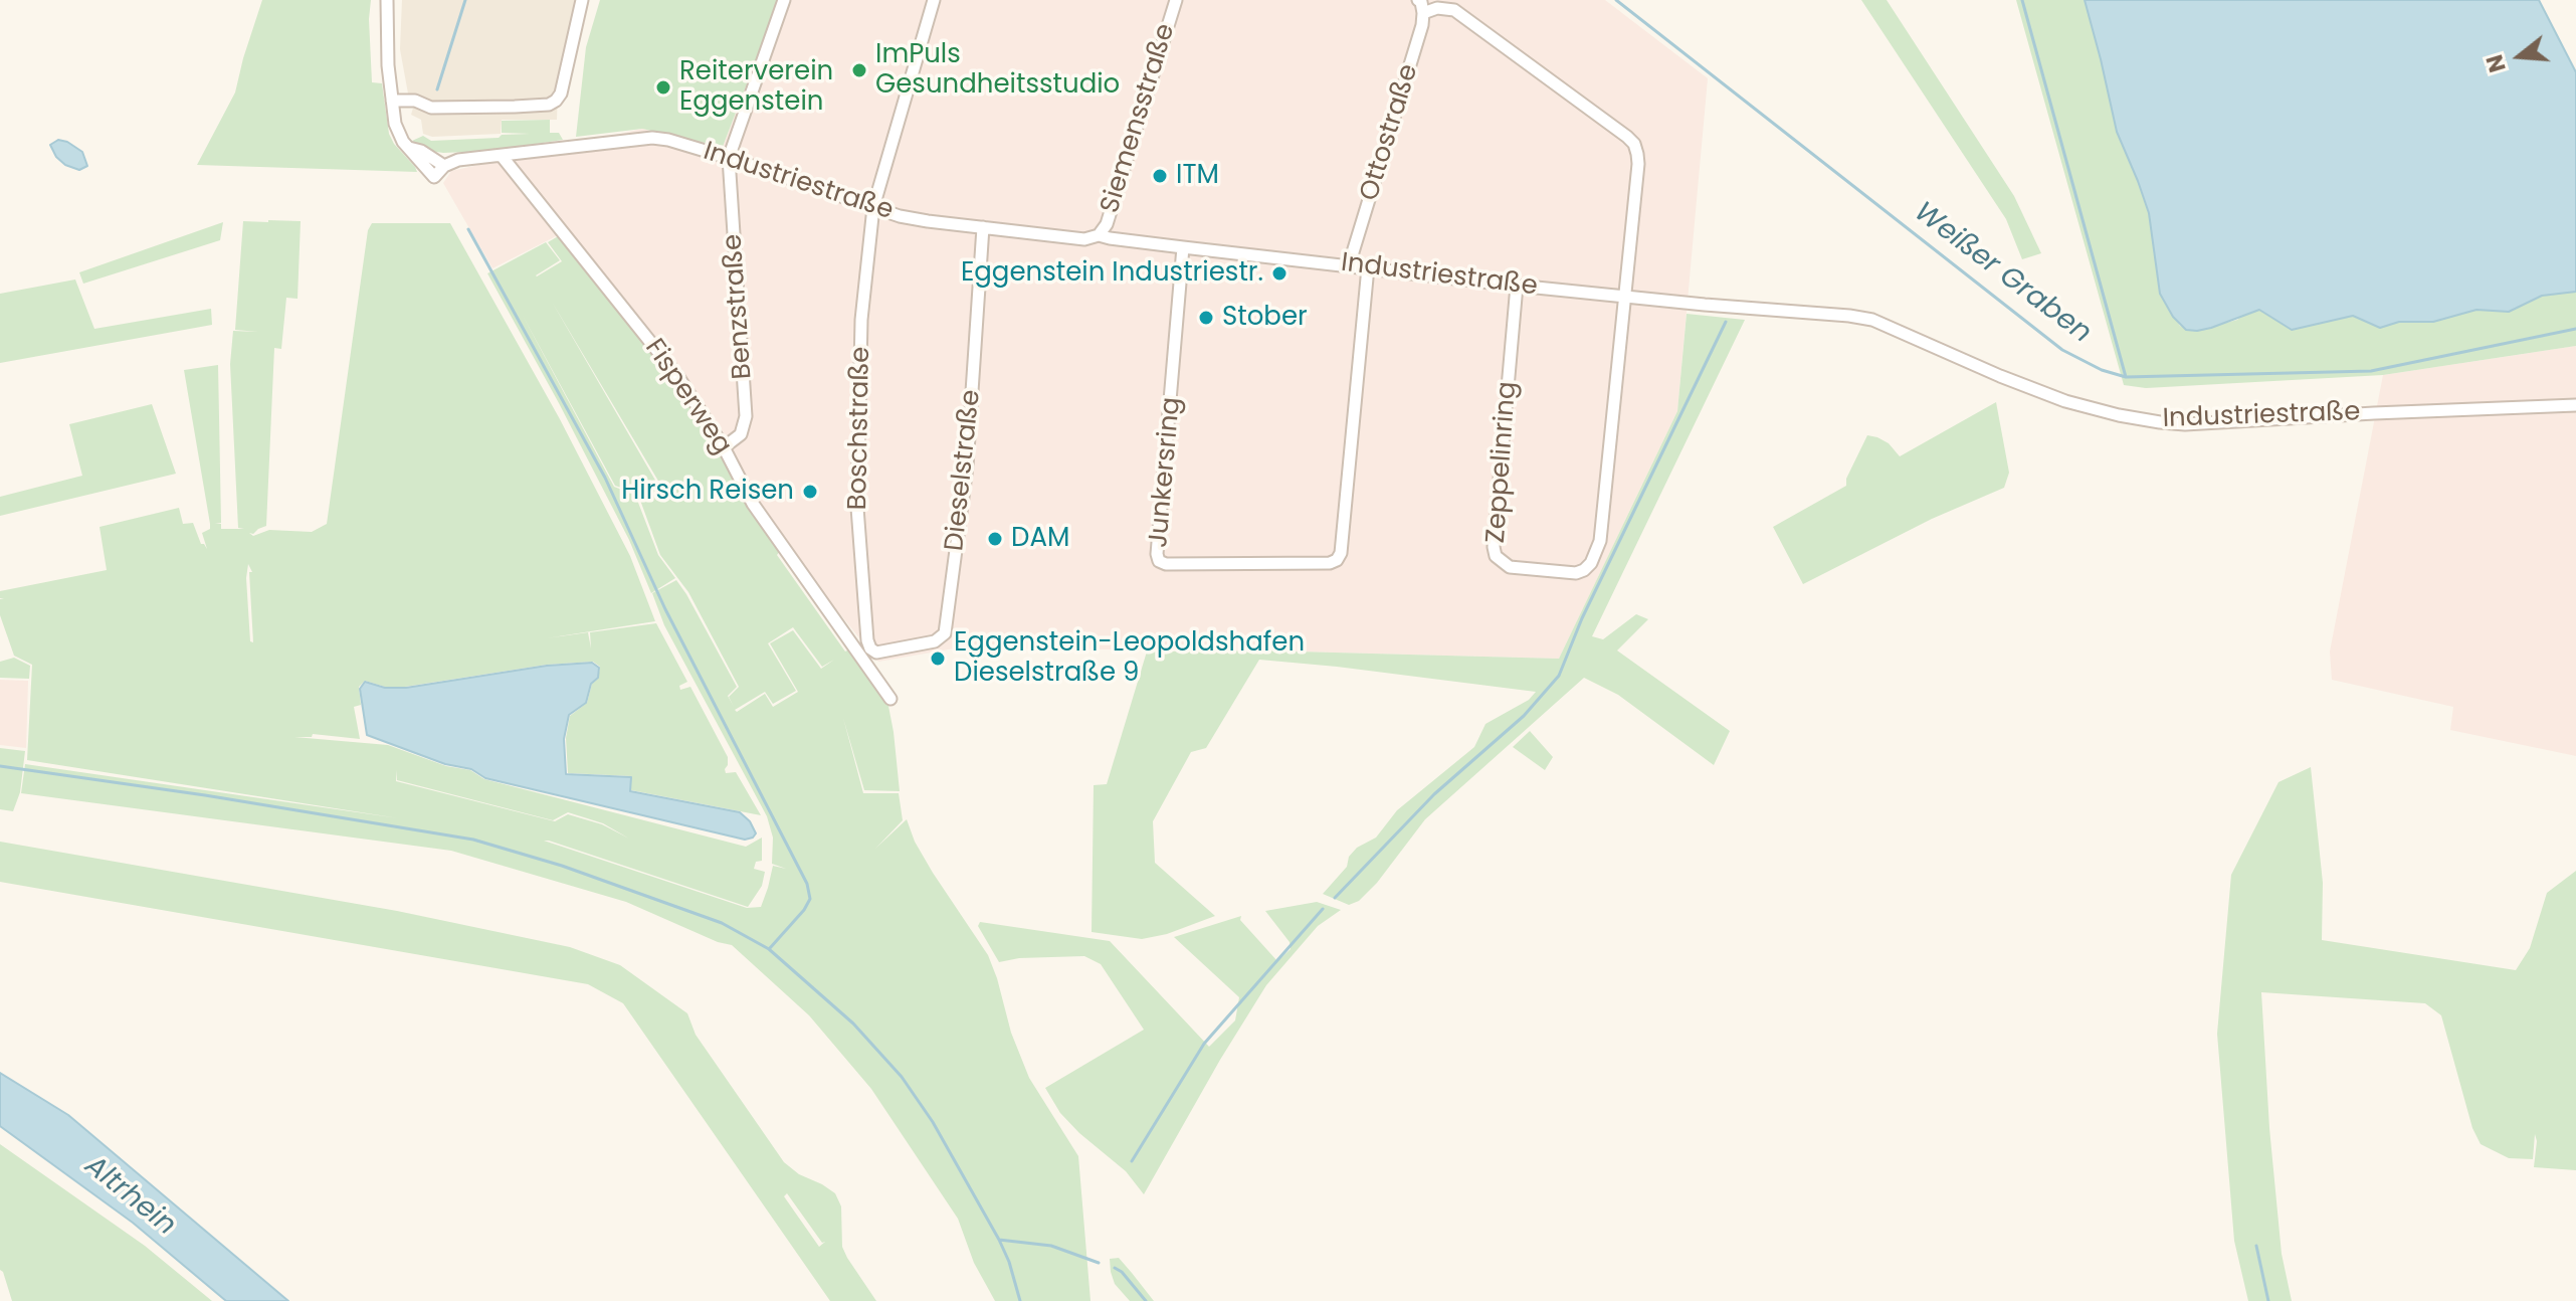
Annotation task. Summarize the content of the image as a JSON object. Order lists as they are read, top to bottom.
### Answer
{
  "streets": {
    "street": [
      "Siemensstraße",
      "Ottostraße",
      "Industriestraße",
      "Benzstraße",
      "Fisperweg",
      "Boschstraße",
      "Zeppelinring",
      "Dieselstraße",
      "Junkersring"
    ]
  },
  "crossings": [
    ["Siemensstraße", "Industriestraße"],
    ["Ottostraße", "Industriestraße"],
    ["Ottostraße", "Zeppelinring"],
    ["Industriestraße", "Benzstraße"],
    ["Industriestraße", "Fisperweg"],
    ["Industriestraße", "Boschstraße"],
    ["Industriestraße", "Zeppelinring"],
    ["Industriestraße", "Dieselstraße"],
    ["Industriestraße", "Junkersring"],
    ["Benzstraße", "Fisperweg"],
    ["Boschstraße", "Dieselstraße"]
  ],
  "water": ["Weißer Graben", "Altrhein"],
  "places": [
    "ImPuls Gesundheitsstudio",
    "Reiterverein Eggenstein",
    "ITM",
    "Eggenstein Industriestr.",
    "Stober",
    "Hirsch Reisen",
    "DAM",
    "Eggenstein-Leopoldshafen Dieselstraße 9"
  ],
  "north": "left"
}
